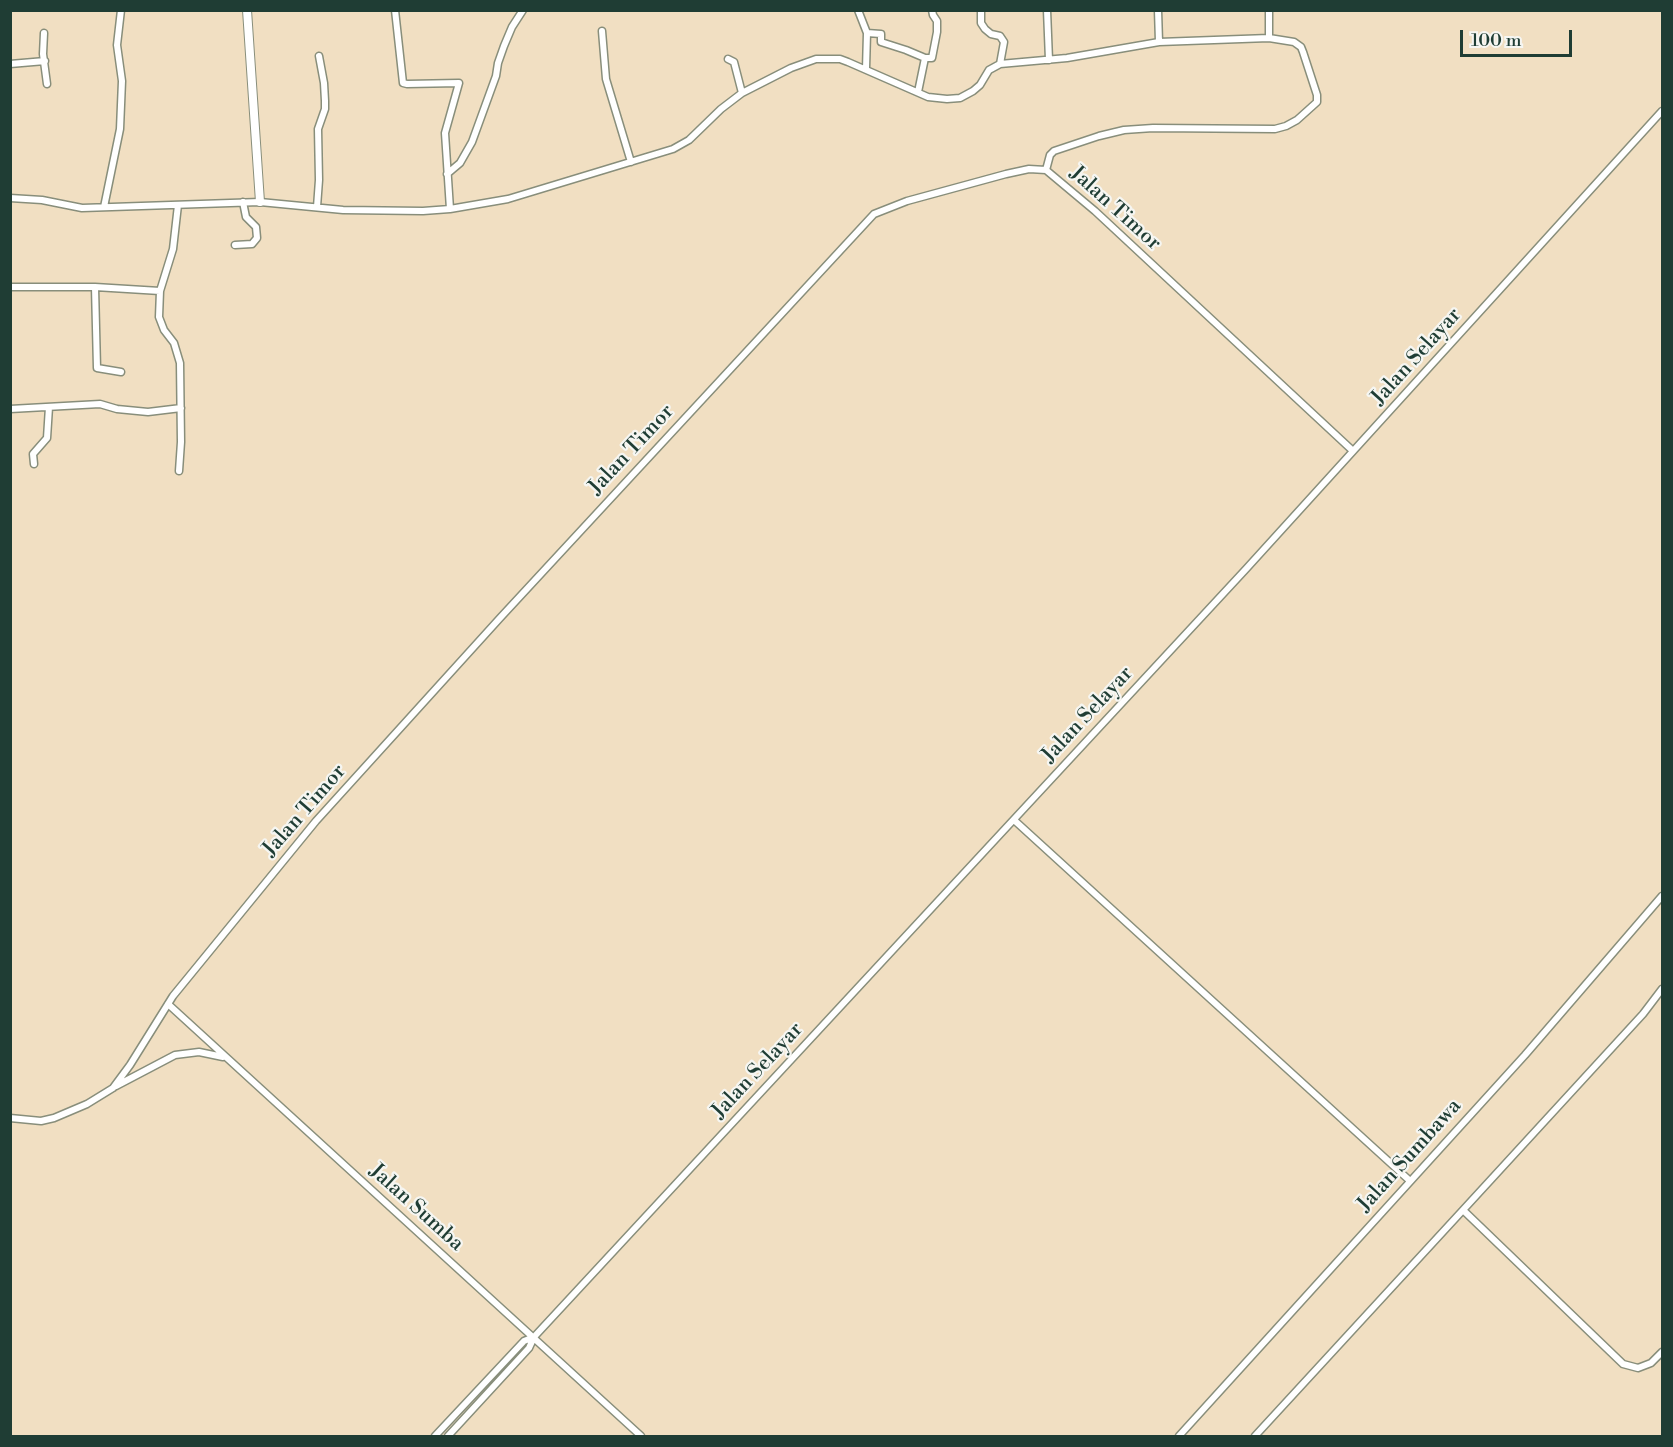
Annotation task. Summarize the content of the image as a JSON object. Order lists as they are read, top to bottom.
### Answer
{
  "streets": {
    "street": [
      "Jalan Timor",
      "Jalan Selayar",
      "Jalan Sumbawa",
      "Jalan Sumba"
    ]
  },
  "crossings": [
    ["Jalan Timor", "Jalan Selayar"],
    ["Jalan Timor", "Jalan Sumba"],
    ["Jalan Selayar", "Jalan Sumba"]
  ],
  "scale_bar": "100 m"
}
